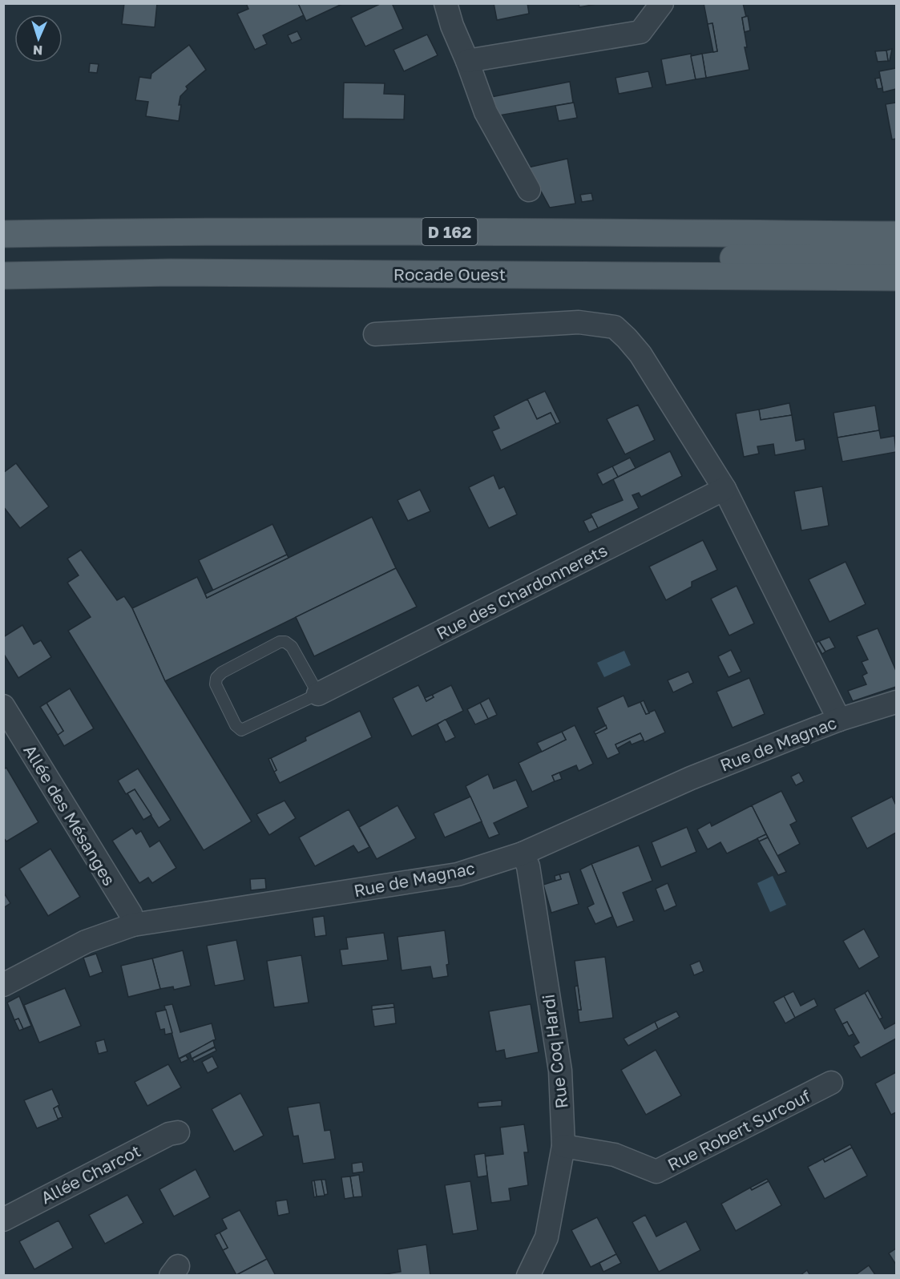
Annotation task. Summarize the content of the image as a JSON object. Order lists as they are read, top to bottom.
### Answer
{
  "streets": {
    "main road": ["D 162", "Rocade Ouest"],
    "street": [
      "Rue des Chardonnerets",
      "Rue de Magnac",
      "Allée des Mésanges",
      "Rue Coq Hardi",
      "Rue Robert Surcouf",
      "Allée Charcot"
    ]
  },
  "crossings": [
    ["Rue de Magnac", "Allée des Mésanges"],
    ["Rue de Magnac", "Rue Coq Hardi"],
    ["Rue Coq Hardi", "Rue Robert Surcouf"]
  ],
  "north": "bottom"
}
